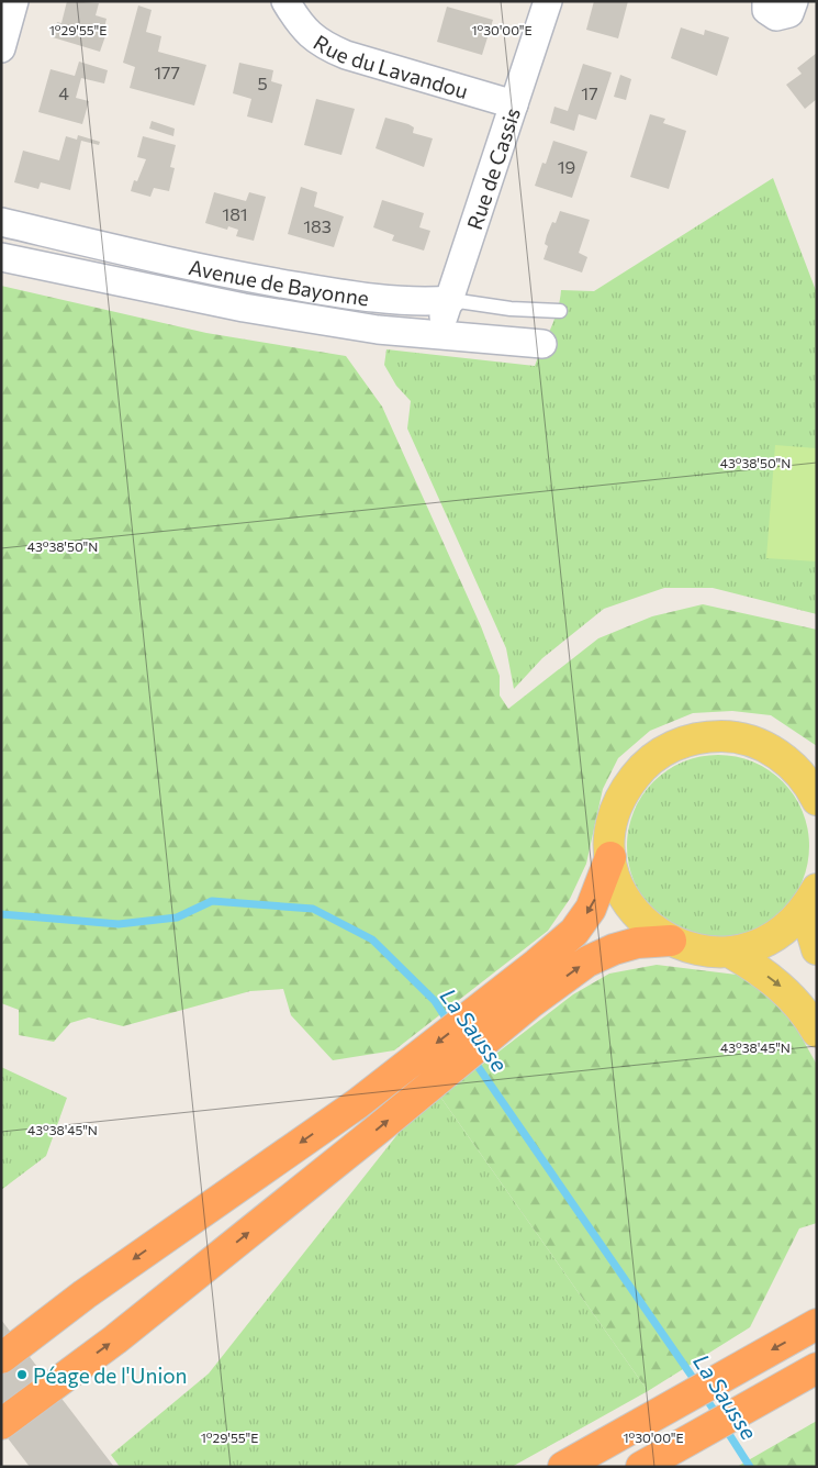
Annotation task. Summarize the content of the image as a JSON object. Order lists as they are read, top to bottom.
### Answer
{
  "streets": {
    "street": ["Rue du Lavandou", "Rue de Cassis", "Avenue de Bayonne"]
  },
  "crossings": [
    ["Rue du Lavandou", "Rue de Cassis"],
    ["Rue de Cassis", "Avenue de Bayonne"]
  ],
  "water": ["La Sausse"],
  "places": ["Péage de l'Union"],
  "house_numbers": [
    "177",
    "5",
    "4",
    "17",
    "19",
    "181",
    "183"
  ],
  "coordinates": [
    "1°29'55\"E",
    "1°30'00\"E",
    "43°38'50\"N",
    "43°38'45\"N"
  ]
}
